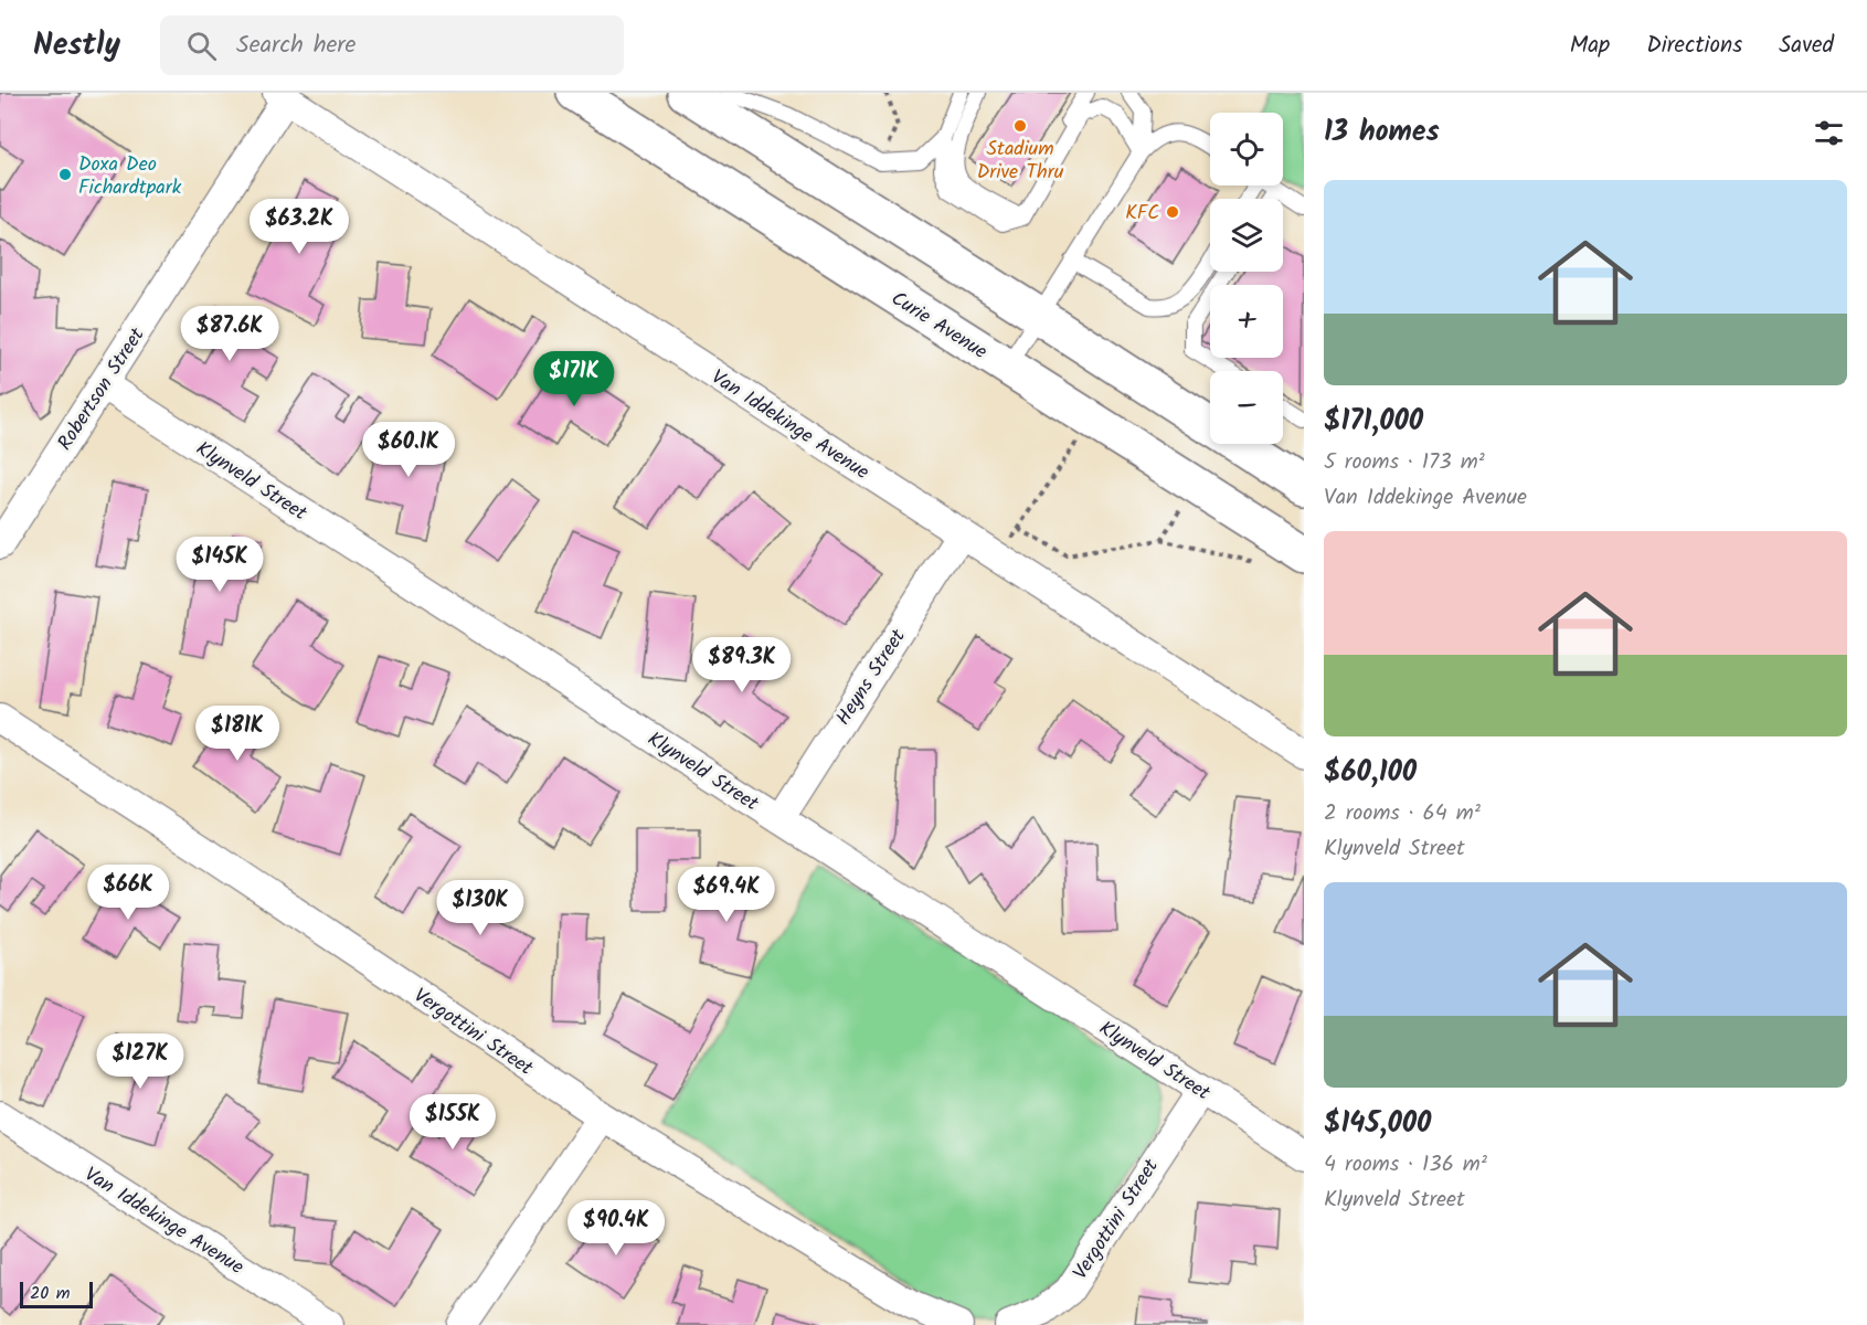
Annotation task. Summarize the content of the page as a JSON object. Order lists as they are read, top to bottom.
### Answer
{
  "streets": {
    "main road": ["Curie Avenue"],
    "street": [
      "Robertson Street",
      "Van Iddekinge Avenue",
      "Klynveld Street",
      "Heyns Street",
      "Vergottini Street"
    ]
  },
  "crossings": [
    ["Robertson Street", "Van Iddekinge Avenue"],
    ["Robertson Street", "Klynveld Street"],
    ["Van Iddekinge Avenue", "Heyns Street"],
    ["Klynveld Street", "Heyns Street"],
    ["Klynveld Street", "Vergottini Street"]
  ],
  "places": ["Stadium Drive Thru", "Doxa Deo Fichardtpark", "KFC"],
  "scale_bar": "20 m",
  "page": {
    "header": "Nestly",
    "search": "Search here",
    "nav": ["Map", "Directions", "Saved"],
    "heading": "13 homes",
    "map_buttons": ["+", "−"],
    "list": [
      {
        "name": "$171,000",
        "note": "5 rooms · 173 m² · Van Iddekinge Avenue"
      },
      {
        "name": "$60,100",
        "note": "2 rooms · 64 m² · Klynveld Street"
      },
      {
        "name": "$145,000",
        "note": "4 rooms · 136 m² · Klynveld Street"
      }
    ],
    "price": [
      "$63.2K",
      "$87.6K",
      "$171K",
      "$60.1K",
      "$145K",
      "$89.3K",
      "$181K",
      "$66K",
      "$69.4K",
      "$130K",
      "$127K",
      "$155K",
      "$90.4K"
    ],
    "scale": "20 m"
  }
}
